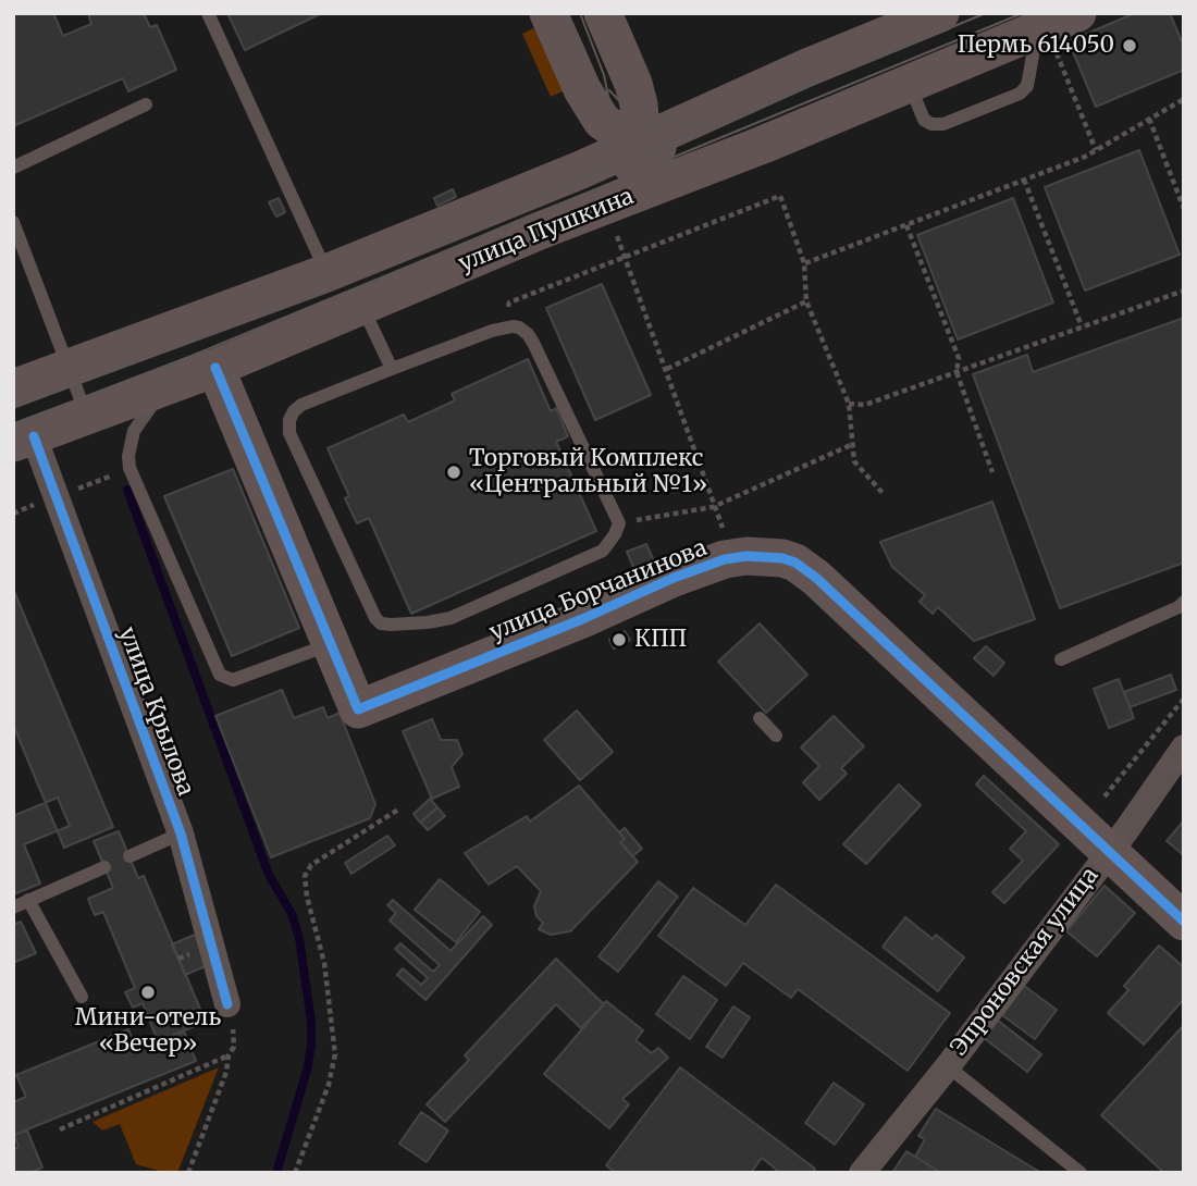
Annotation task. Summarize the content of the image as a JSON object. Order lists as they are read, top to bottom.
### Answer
{
  "streets": {
    "main road": ["улица Пушкина", "улица Борчанинова"],
    "street": ["улица Крылова", "Эпроновская улица"]
  },
  "crossings": [
    ["улица Пушкина", "улица Борчанинова"],
    ["улица Пушкина", "улица Крылова"],
    ["улица Борчанинова", "Эпроновская улица"]
  ],
  "places": [
    "Пермь 614050",
    "Торговый Комплекс «Центральный №1»",
    "КПП",
    "Мини-отель «Вечер»"
  ]
}
